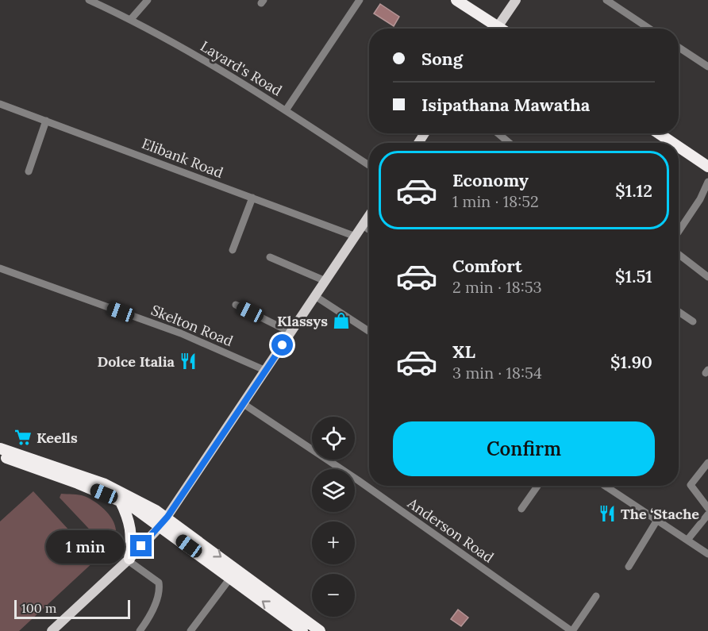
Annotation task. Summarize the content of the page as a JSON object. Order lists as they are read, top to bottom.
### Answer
{
  "streets": {
    "street": [
      "Layard's Road",
      "Elibank Road",
      "Skelton Road",
      "Anderson Road"
    ]
  },
  "places": {
    "shop": ["Klassys"],
    "restaurant": ["Dolce Italia", "The ‘Stache"],
    "supermarket": ["Keells"]
  },
  "scale_bar": "100 m",
  "page": {
    "banner": ["Song", "Isipathana Mawatha"],
    "list": [
      {
        "name": "Economy",
        "note": "1 min · 18:52",
        "value": "$1.12"
      },
      {
        "name": "Comfort",
        "note": "2 min · 18:53",
        "value": "$1.51"
      },
      {
        "name": "XL",
        "note": "3 min · 18:54",
        "value": "$1.90"
      }
    ],
    "buttons": "Confirm",
    "map_buttons": ["+", "−"],
    "bubble": "1 min",
    "scale": "100 m"
  }
}
